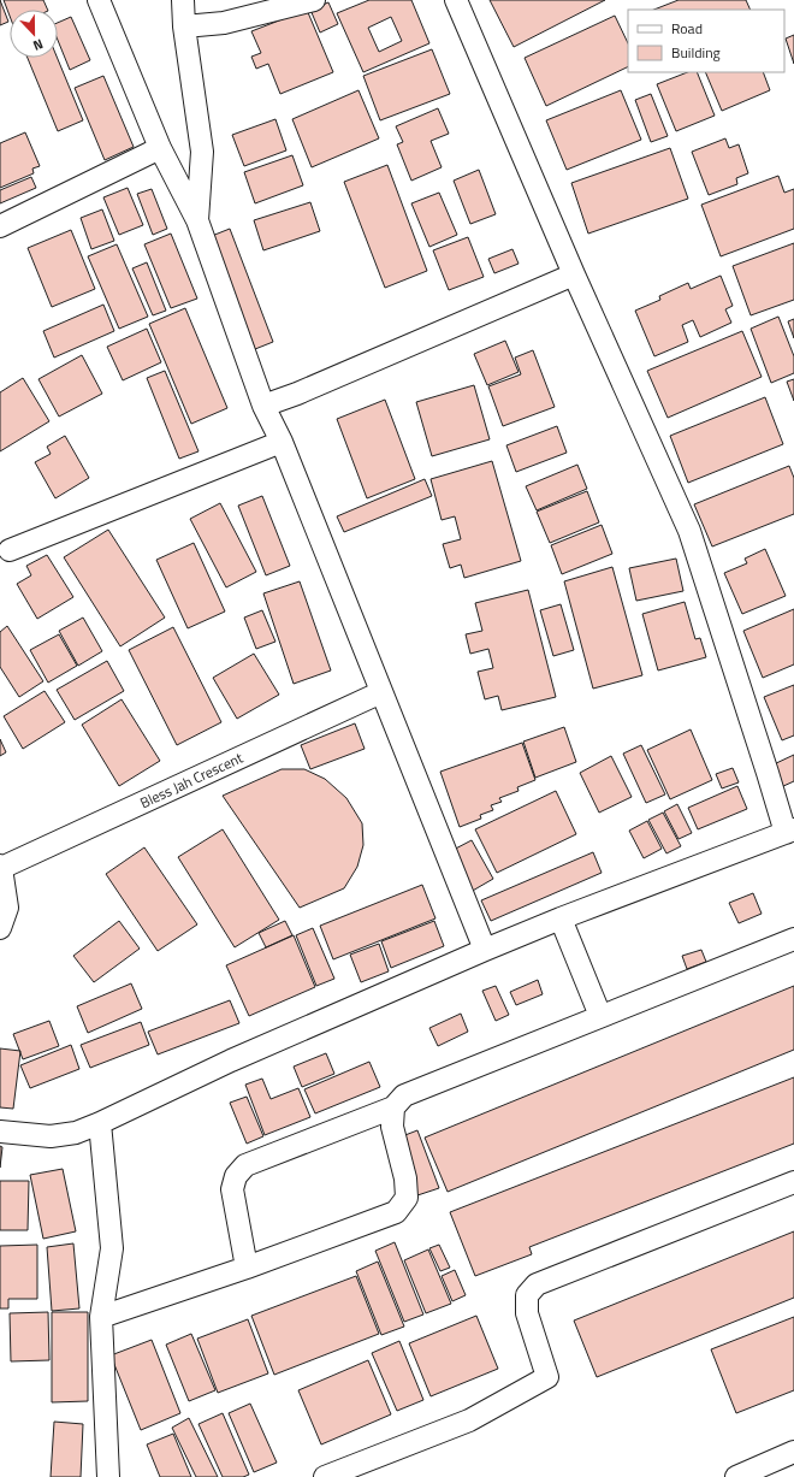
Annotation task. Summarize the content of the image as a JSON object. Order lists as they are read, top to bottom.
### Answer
{
  "streets": {
    "street": ["Bless Jah Crescent"]
  },
  "legend": ["Road", "Building"],
  "north": "bottom"
}
